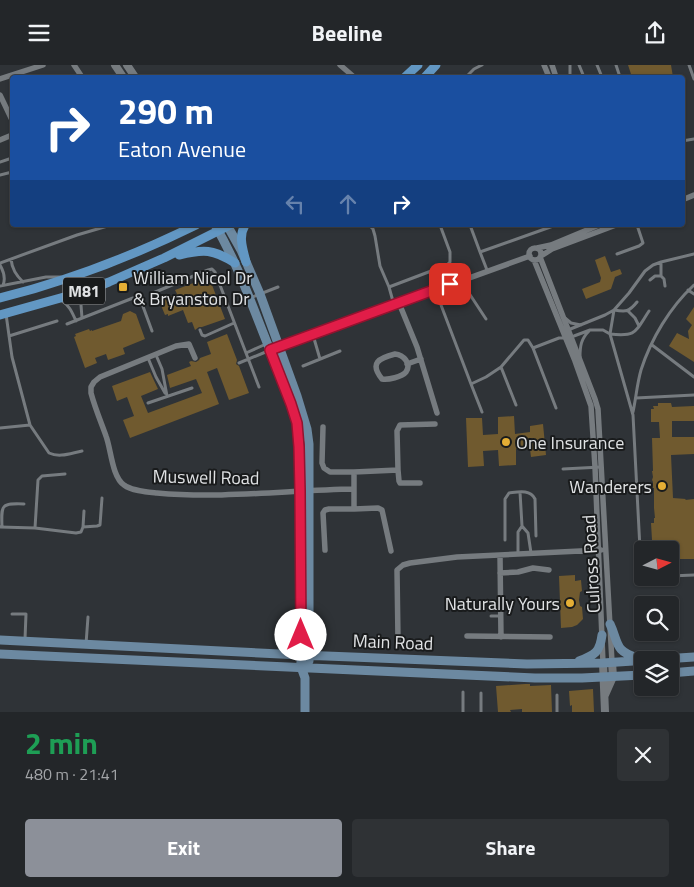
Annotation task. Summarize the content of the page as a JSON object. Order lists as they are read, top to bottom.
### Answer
{
  "streets": {
    "main road": ["M81", "Main Road"],
    "street": ["Muswell Road", "Culross Road"]
  },
  "crossings": [
    ["Culross Road", "Main Road"]
  ],
  "places": {
    "transit": ["William Nicol Dr & Bryanston Dr"],
    "other": ["One Insurance", "Wanderers", "Naturally Yours"]
  },
  "north": "right",
  "page": {
    "header": "Beeline",
    "turn": ["290 m", "Eaton Avenue"],
    "heading": ["2 min", "480 m · 21:41"],
    "buttons": ["Exit", "Share"]
  }
}
